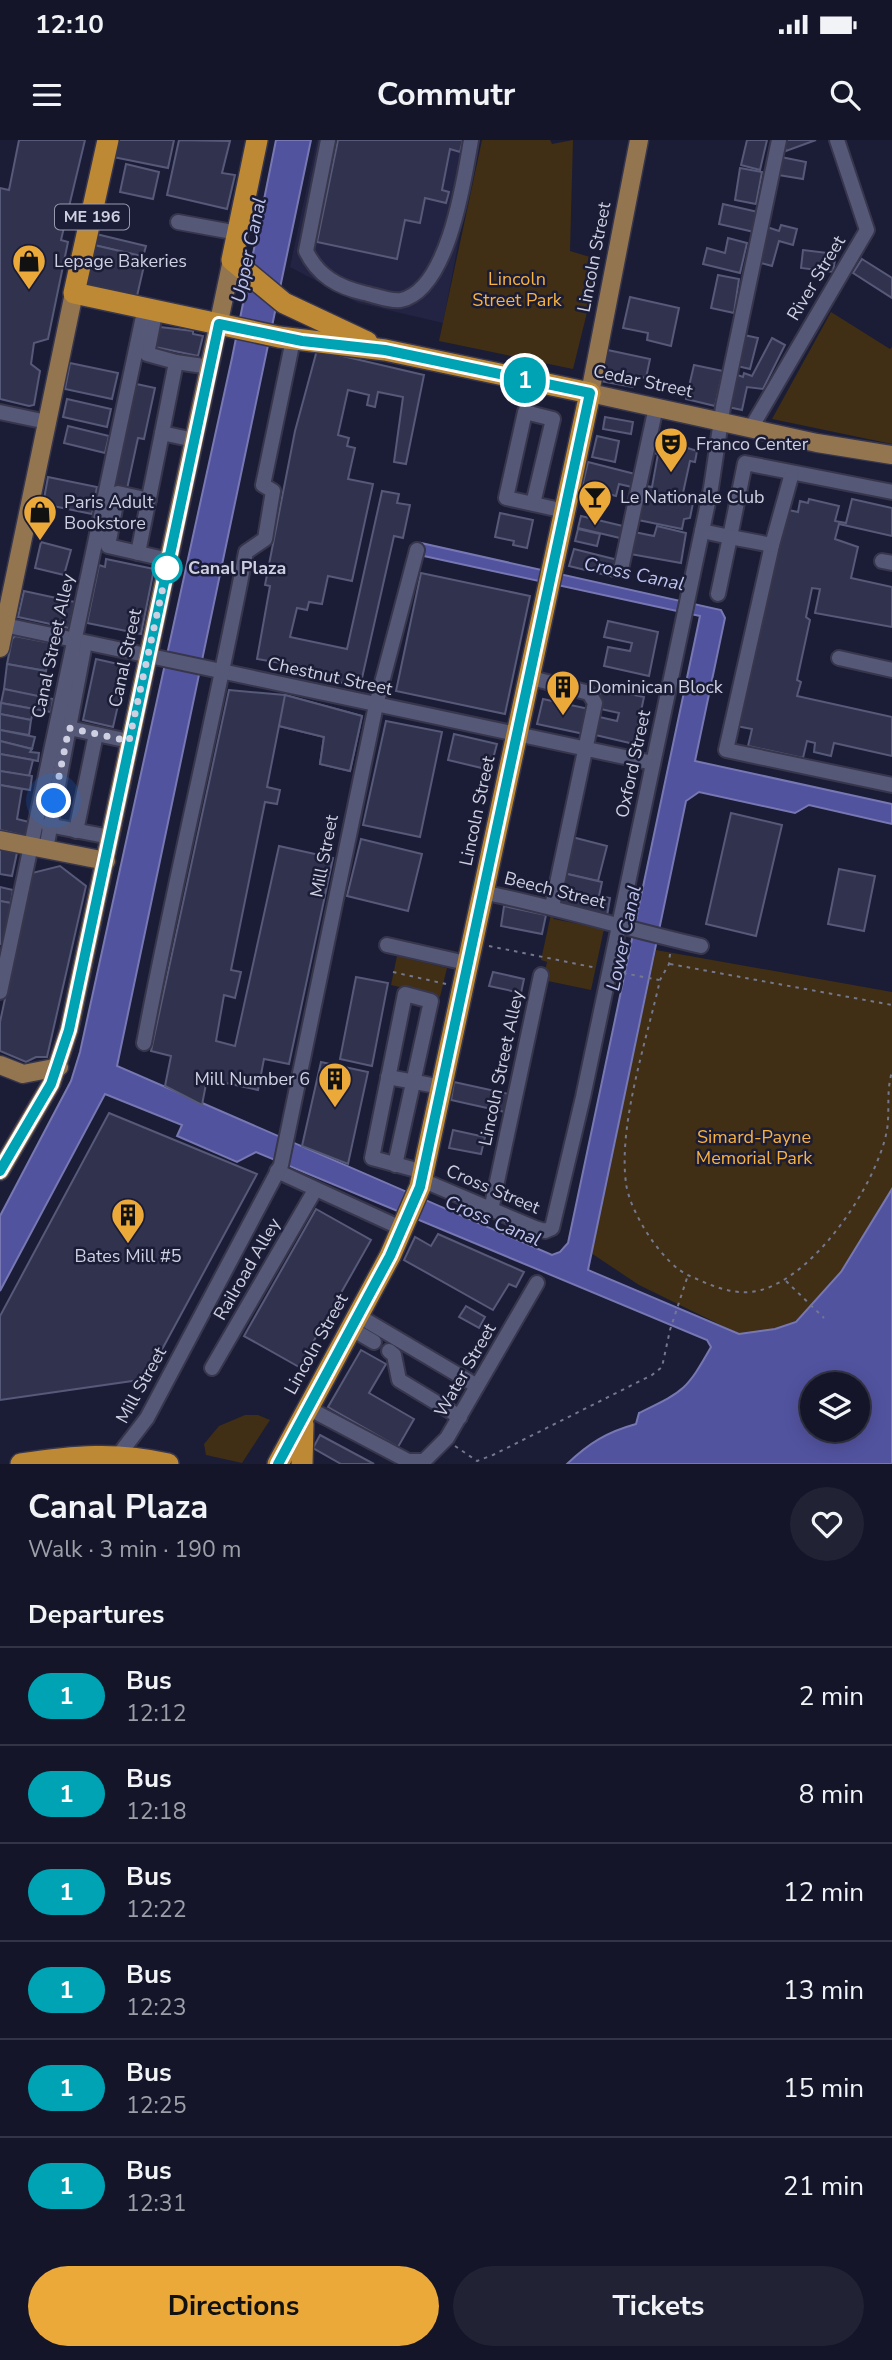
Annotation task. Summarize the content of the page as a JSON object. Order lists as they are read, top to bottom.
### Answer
{
  "streets": {
    "highway": [
      "ME 196",
      "Lincoln Street",
      "Cedar Street",
      "Canal Street"
    ],
    "street": [
      "River Street",
      "Canal Street Alley",
      "Chestnut Street",
      "Oxford Street",
      "Mill Street",
      "Beech Street",
      "Lincoln Street Alley",
      "Cross Street",
      "Railroad Alley",
      "Water Street"
    ]
  },
  "crossings": [
    ["ME 196", "Cedar Street"],
    ["ME 196", "Chestnut Street"],
    ["Lincoln Street", "Cedar Street"],
    ["Lincoln Street", "Chestnut Street"],
    ["Lincoln Street", "Beech Street"],
    ["Lincoln Street", "Cross Street"],
    ["River Street", "Cedar Street"],
    ["Cedar Street", "Canal Street Alley"],
    ["Cedar Street", "Canal Street"],
    ["Cedar Street", "Oxford Street"],
    ["Canal Street Alley", "Chestnut Street"],
    ["Canal Street", "Chestnut Street"],
    ["Chestnut Street", "Oxford Street"],
    ["Chestnut Street", "Mill Street"],
    ["Oxford Street", "Beech Street"],
    ["Oxford Street", "Cross Street"],
    ["Lincoln Street Alley", "Cross Street"]
  ],
  "water": ["Upper Canal", "Cross Canal", "Lower Canal"],
  "parks": ["Lincoln Street Park", "Simard-Payne Memorial Park"],
  "places": {
    "shop": ["Lepage Bakeries", "Paris Adult Bookstore"],
    "theatre": ["Franco Center"],
    "bar": ["Le Nationale Club"],
    "other": ["Canal Plaza"],
    "building": ["Dominican Block", "Mill Number 6", "Bates Mill #5"]
  },
  "lines": ["bus line 1"],
  "page": {
    "status": "12:10",
    "header": "Commutr",
    "on_map": "1",
    "heading": [
      ["Canal Plaza", "Walk · 3 min · 190 m"],
      "Departures"
    ],
    "list": [
      {
        "mark": "1",
        "name": "Bus",
        "note": "12:12",
        "value": "2 min"
      },
      {
        "mark": "1",
        "name": "Bus",
        "note": "12:18",
        "value": "8 min"
      },
      {
        "mark": "1",
        "name": "Bus",
        "note": "12:22",
        "value": "12 min"
      },
      {
        "mark": "1",
        "name": "Bus",
        "note": "12:23",
        "value": "13 min"
      },
      {
        "mark": "1",
        "name": "Bus",
        "note": "12:25",
        "value": "15 min"
      },
      {
        "mark": "1",
        "name": "Bus",
        "note": "12:31",
        "value": "21 min"
      }
    ],
    "buttons": ["Directions", "Tickets"]
  }
}
